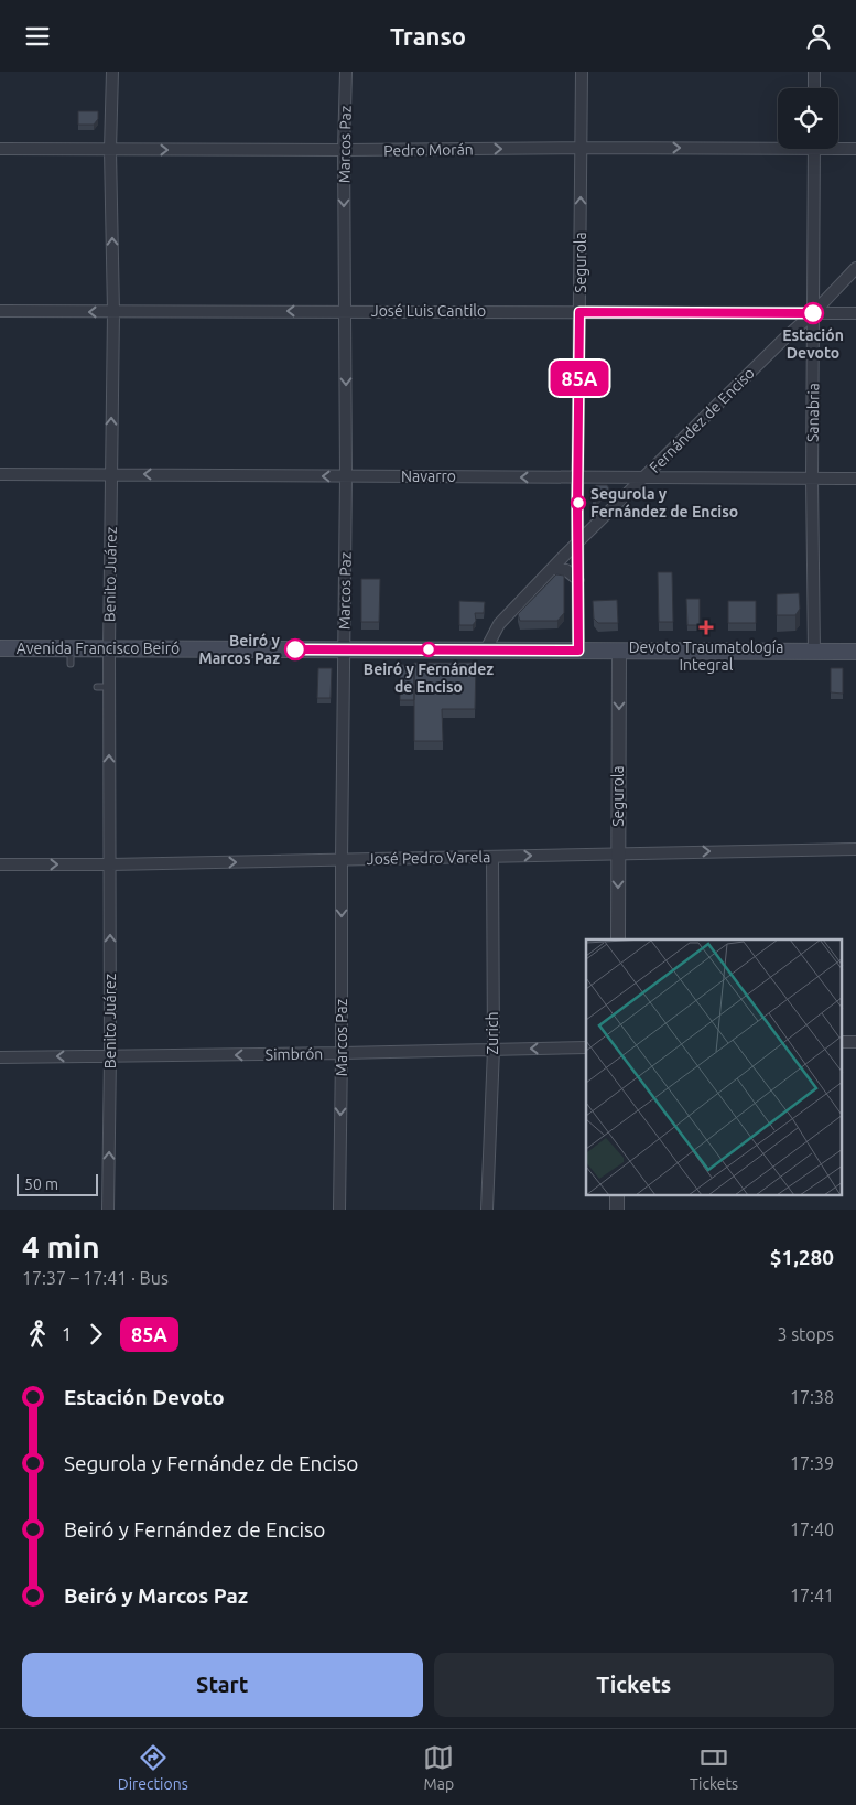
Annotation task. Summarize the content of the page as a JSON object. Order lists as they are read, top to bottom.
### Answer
{
  "streets": {
    "main road": ["Avenida Francisco Beiró"],
    "street": [
      "Marcos Paz",
      "Pedro Morán",
      "Segurola",
      "José Luis Cantilo",
      "Sanabria",
      "Fernández de Enciso",
      "Navarro",
      "Benito Juárez",
      "José Pedro Varela",
      "Zurich",
      "Simbrón"
    ]
  },
  "crossings": [
    ["Marcos Paz", "Pedro Morán"],
    ["Marcos Paz", "José Luis Cantilo"],
    ["Marcos Paz", "Navarro"],
    ["Marcos Paz", "Avenida Francisco Beiró"],
    ["Marcos Paz", "José Pedro Varela"],
    ["Marcos Paz", "Simbrón"],
    ["Pedro Morán", "Segurola"],
    ["Pedro Morán", "Benito Juárez"],
    ["Segurola", "José Luis Cantilo"],
    ["Segurola", "Fernández de Enciso"],
    ["Segurola", "Navarro"],
    ["Segurola", "Avenida Francisco Beiró"],
    ["Segurola", "José Pedro Varela"],
    ["José Luis Cantilo", "Sanabria"],
    ["José Luis Cantilo", "Fernández de Enciso"],
    ["José Luis Cantilo", "Benito Juárez"],
    ["Sanabria", "Fernández de Enciso"],
    ["Sanabria", "Navarro"],
    ["Sanabria", "Avenida Francisco Beiró"],
    ["Fernández de Enciso", "Navarro"],
    ["Fernández de Enciso", "Avenida Francisco Beiró"],
    ["Navarro", "Benito Juárez"],
    ["Benito Juárez", "Avenida Francisco Beiró"],
    ["Benito Juárez", "José Pedro Varela"],
    ["Benito Juárez", "Simbrón"],
    ["José Pedro Varela", "Zurich"],
    ["Zurich", "Simbrón"]
  ],
  "one_way": [
    "Marcos Paz",
    "Pedro Morán",
    "José Luis Cantilo",
    "Navarro",
    "Benito Juárez",
    "José Pedro Varela",
    "Simbrón"
  ],
  "places": {
    "other": [
      "Estación Devoto",
      "Segurola y Fernández de Enciso",
      "Beiró y Marcos Paz",
      "Beiró y Fernández de Enciso"
    ],
    "health": ["Devoto Traumatología Integral"]
  },
  "lines": ["bus line 85A"],
  "scale_bar": "50 m",
  "page": {
    "header": "Transo",
    "on_map": "85A",
    "scale": "50 m",
    "heading": ["4 min", "17:37 – 17:41 · Bus", "$1,280"],
    "legs": ["1", "85A", "3 stops"],
    "list": [
      {
        "name": "Estación Devoto",
        "value": "17:38"
      },
      {
        "name": "Segurola y Fernández de Enciso",
        "value": "17:39"
      },
      {
        "name": "Beiró y Fernández de Enciso",
        "value": "17:40"
      },
      {
        "name": "Beiró y Marcos Paz",
        "value": "17:41"
      }
    ],
    "buttons": ["Start", "Tickets"],
    "tabs": ["Directions", "Map", "Tickets"]
  }
}
